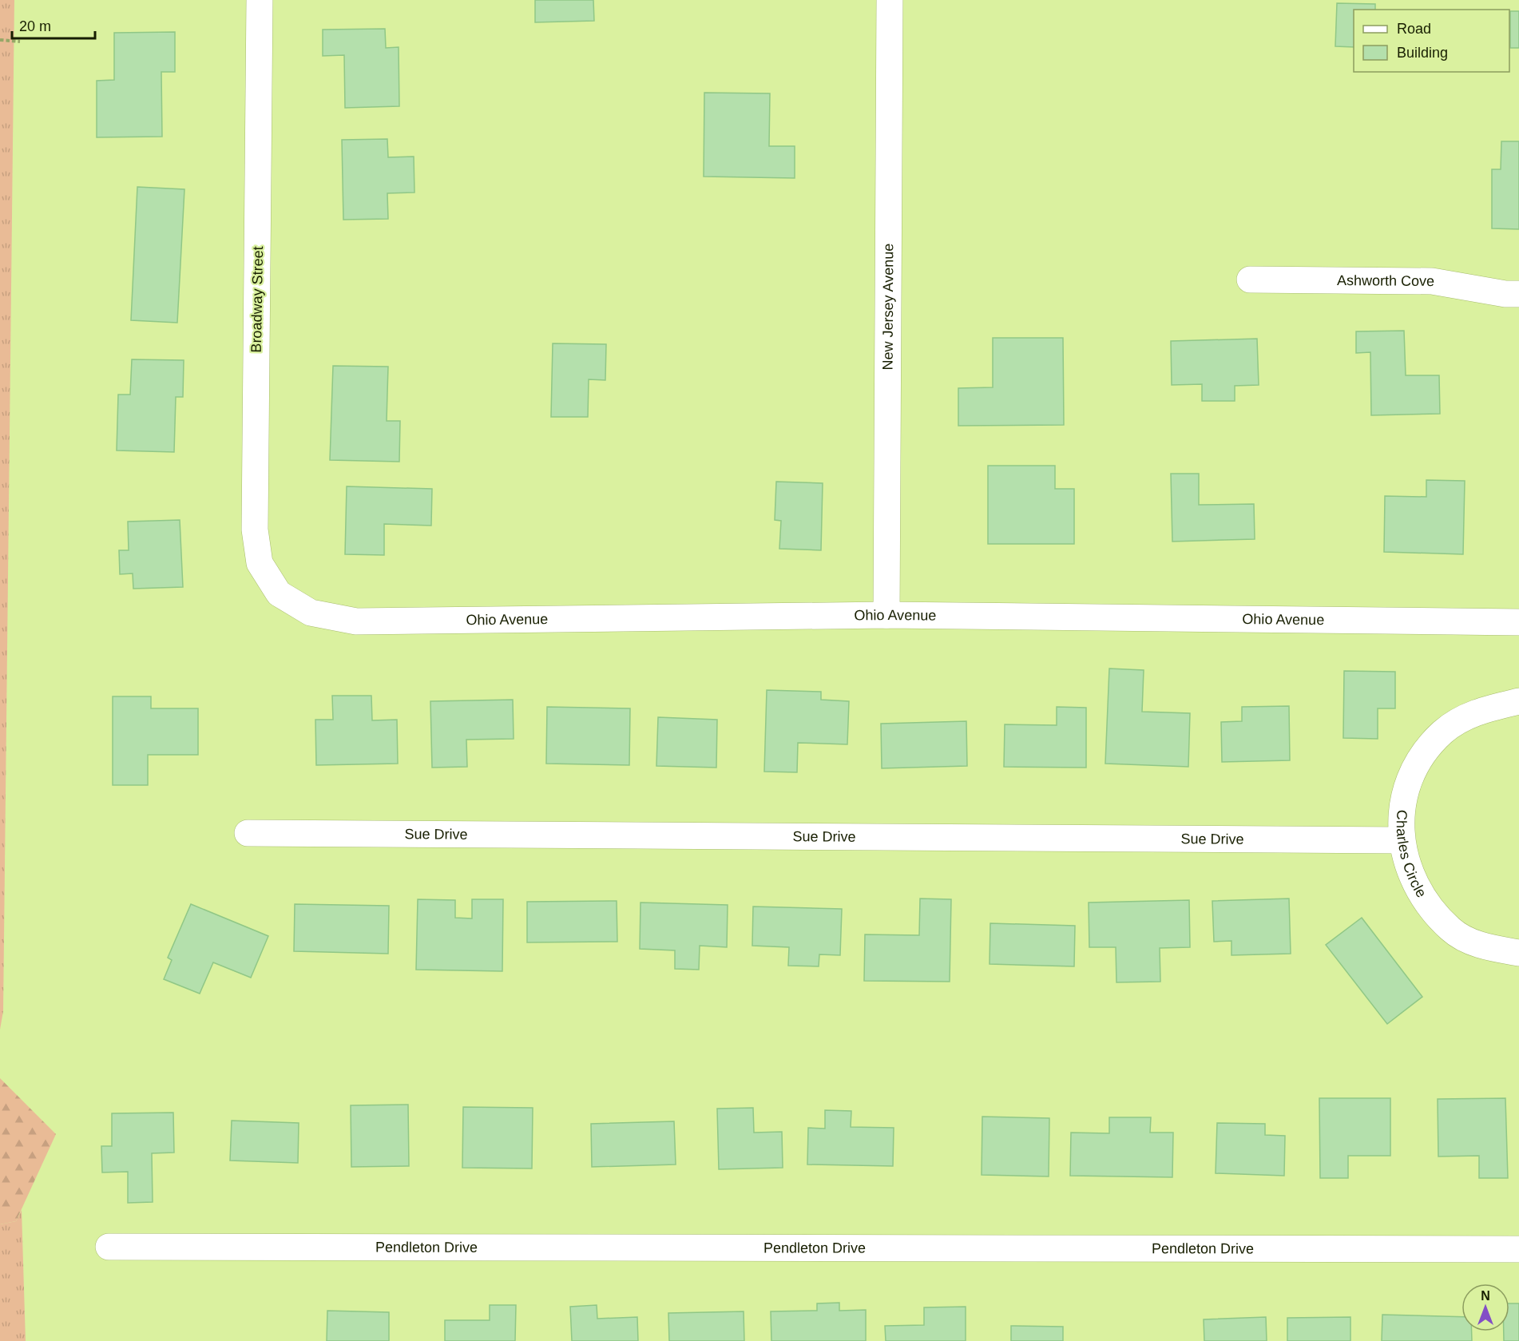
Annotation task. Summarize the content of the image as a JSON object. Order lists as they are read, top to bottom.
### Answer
{
  "streets": {
    "street": [
      "Ashworth Cove",
      "Broadway Street",
      "New Jersey Avenue",
      "Ohio Avenue",
      "Sue Drive",
      "Charles Circle",
      "Pendleton Drive"
    ]
  },
  "crossings": [
    ["Broadway Street", "Ohio Avenue"],
    ["New Jersey Avenue", "Ohio Avenue"],
    ["Sue Drive", "Charles Circle"]
  ],
  "legend": ["Road", "Building"],
  "scale_bar": "20 m",
  "north": "top"
}
